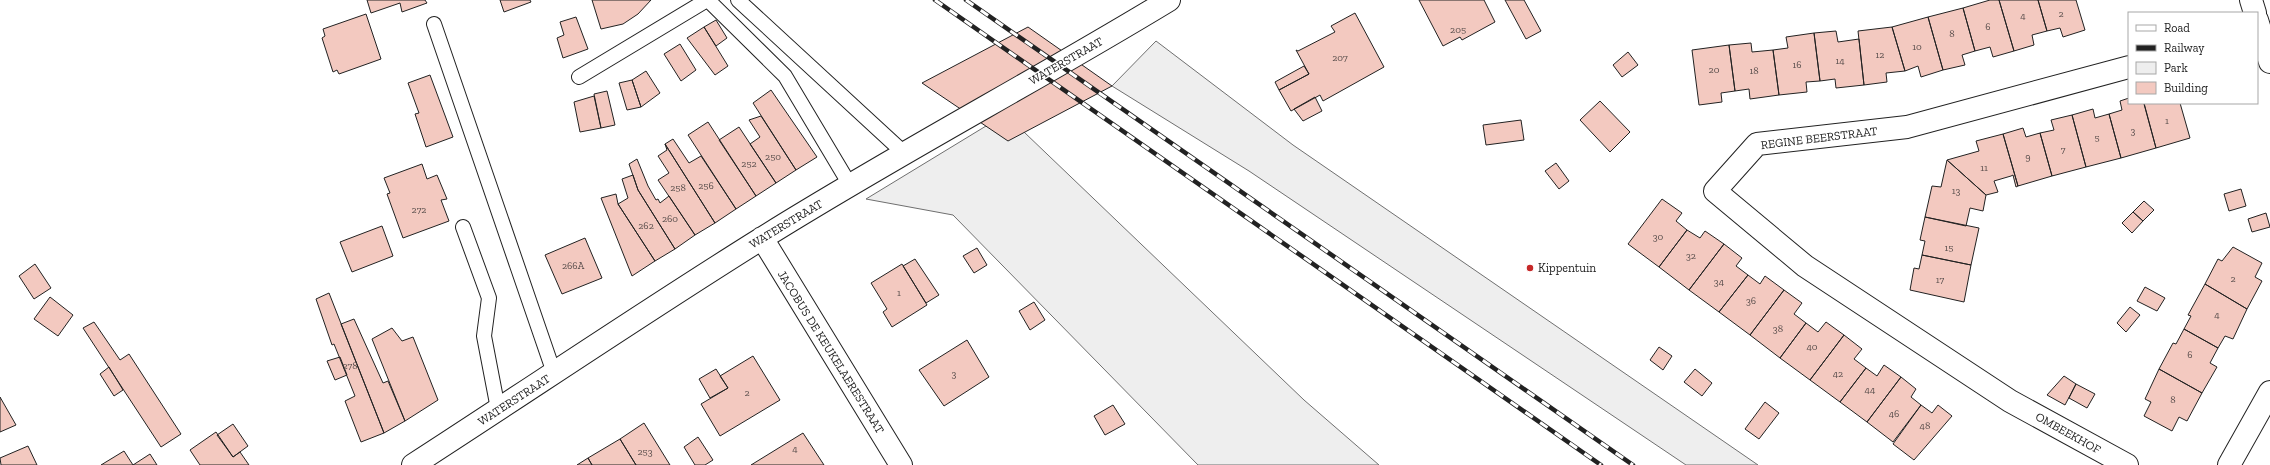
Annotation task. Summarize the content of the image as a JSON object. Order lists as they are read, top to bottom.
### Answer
{
  "streets": {
    "street": [
      "WATERSTRAAT",
      "REGINE BEERSTRAAT",
      "JACOBUS DE KEUKELAERESTRAAT",
      "OMBEEKHOF"
    ]
  },
  "crossings": [
    ["WATERSTRAAT", "JACOBUS DE KEUKELAERESTRAAT"],
    ["REGINE BEERSTRAAT", "OMBEEKHOF"]
  ],
  "places": ["Kippentuin"],
  "house_numbers": [
    "2",
    "4",
    "6",
    "205",
    "8",
    "10",
    "12",
    "207",
    "14",
    "16",
    "20",
    "18",
    "1",
    "3",
    "5",
    "7",
    "250",
    "9",
    "252",
    "11",
    "256",
    "258",
    "13",
    "272",
    "260",
    "262",
    "30",
    "15",
    "32",
    "266A",
    "2",
    "17",
    "34",
    "1",
    "36",
    "4",
    "38",
    "40",
    "6",
    "278",
    "3",
    "42",
    "44",
    "2",
    "8",
    "46",
    "48",
    "4",
    "253"
  ],
  "legend": [
    "Road",
    "Railway",
    "Park",
    "Building"
  ]
}
